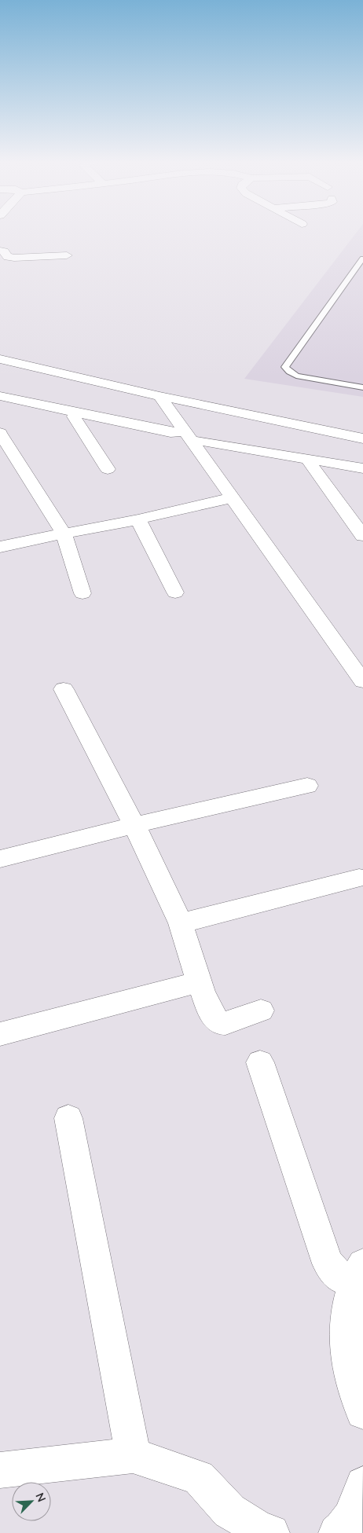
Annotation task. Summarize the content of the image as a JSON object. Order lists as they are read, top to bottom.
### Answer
{
  "north": "top right"
}
